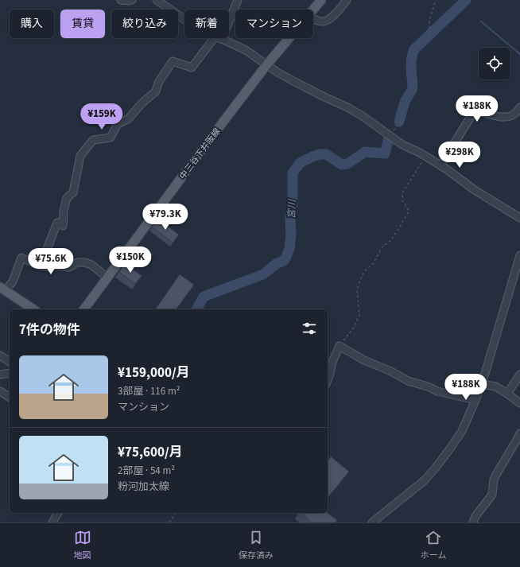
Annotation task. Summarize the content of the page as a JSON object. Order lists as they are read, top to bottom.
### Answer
{
  "streets": {
    "main road": ["中三谷下井阪線"]
  },
  "water": ["宮川"],
  "page": {
    "chip": [
      "購入",
      "賃貸",
      "絞り込み",
      "新着",
      "マンション"
    ],
    "price": [
      "¥188K",
      "¥159K",
      "¥298K",
      "¥79.3K",
      "¥150K",
      "¥75.6K",
      "¥188K"
    ],
    "heading": "7件の物件",
    "list": [
      {
        "name": "¥159,000/月",
        "note": "3部屋 · 116 m² · マンション"
      },
      {
        "name": "¥75,600/月",
        "note": "2部屋 · 54 m² · 粉河加太線"
      }
    ],
    "tabs": ["地図", "保存済み", "ホーム"]
  }
}
